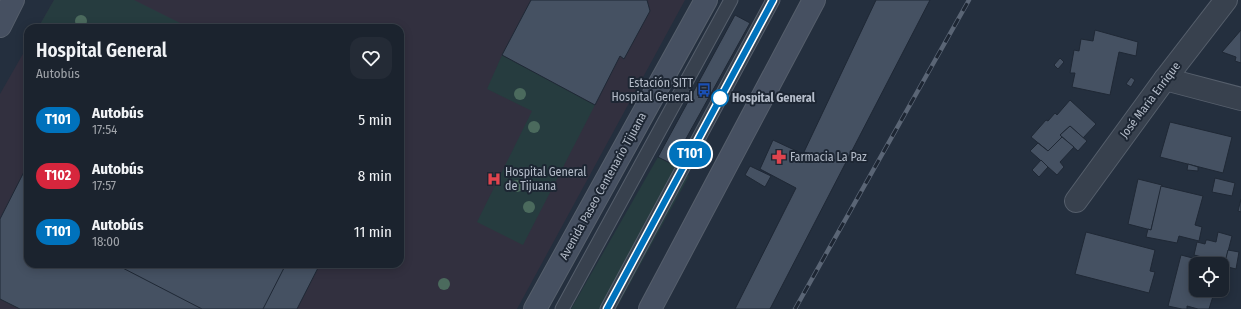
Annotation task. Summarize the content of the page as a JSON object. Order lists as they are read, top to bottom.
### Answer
{
  "streets": {
    "main road": ["Avenida Paseo Centenario Tijuana"],
    "street": ["José María Enrique"]
  },
  "places": {
    "bus stop": ["Estación SITT Hospital General"],
    "other": ["Hospital General"],
    "pharmacy": ["Farmacia La Paz"],
    "hospital": ["Hospital General de Tijuana"]
  },
  "lines": ["bus line T101"],
  "page": {
    "on_map": "T101",
    "heading": ["Hospital General", "Autobús"],
    "list": [
      {
        "mark": "T101",
        "name": "Autobús",
        "note": "17:54",
        "value": "5 min"
      },
      {
        "mark": "T102",
        "name": "Autobús",
        "note": "17:57",
        "value": "8 min"
      },
      {
        "mark": "T101",
        "name": "Autobús",
        "note": "18:00",
        "value": "11 min"
      }
    ]
  }
}
